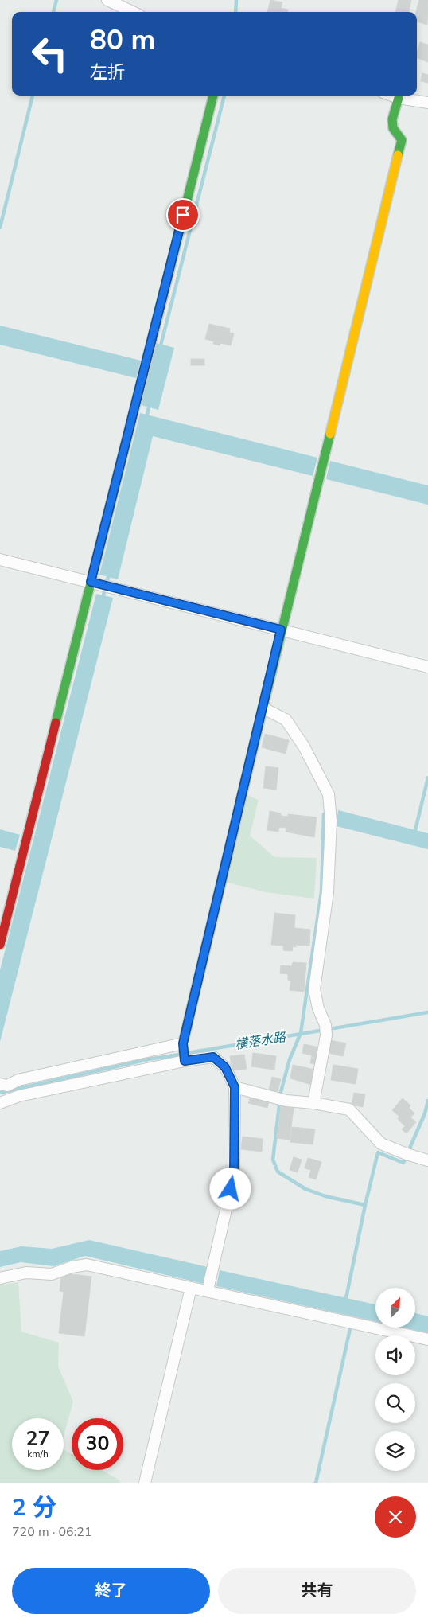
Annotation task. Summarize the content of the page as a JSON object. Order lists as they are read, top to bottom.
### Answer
{
  "water": ["横落水路"],
  "north": "top right",
  "page": {
    "turn": ["80 m", "左折"],
    "speed": "27 km/h",
    "limit": "30",
    "heading": ["2 分", "720 m · 06:21"],
    "buttons": ["終了", "共有"]
  }
}
